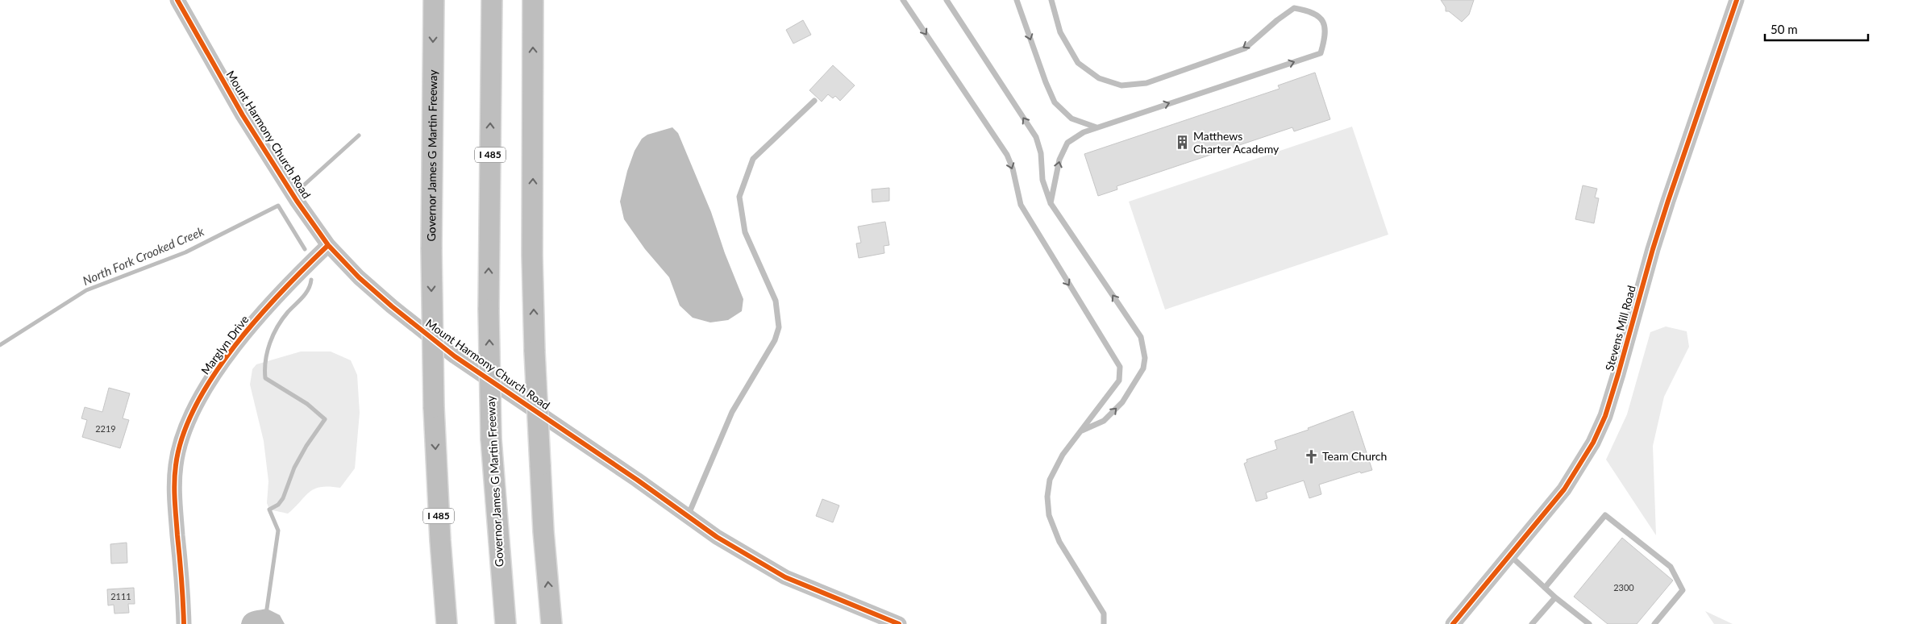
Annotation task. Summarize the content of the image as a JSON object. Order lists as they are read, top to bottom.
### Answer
{
  "streets": {
    "highway": ["Governor James G Martin Freeway", "I 485"],
    "street": ["Mount Harmony Church Road", "Stevens Mill Road", "Marglyn Drive"]
  },
  "crossings": [
    ["Mount Harmony Church Road", "Marglyn Drive"],
    ["Governor James G Martin Freeway", "I 485"]
  ],
  "water": ["North Fork Crooked Creek"],
  "places": {
    "building": ["Matthews Charter Academy"],
    "church": ["Team Church"]
  },
  "house_numbers": ["2219", "2300", "2111"],
  "scale_bar": "50 m"
}
